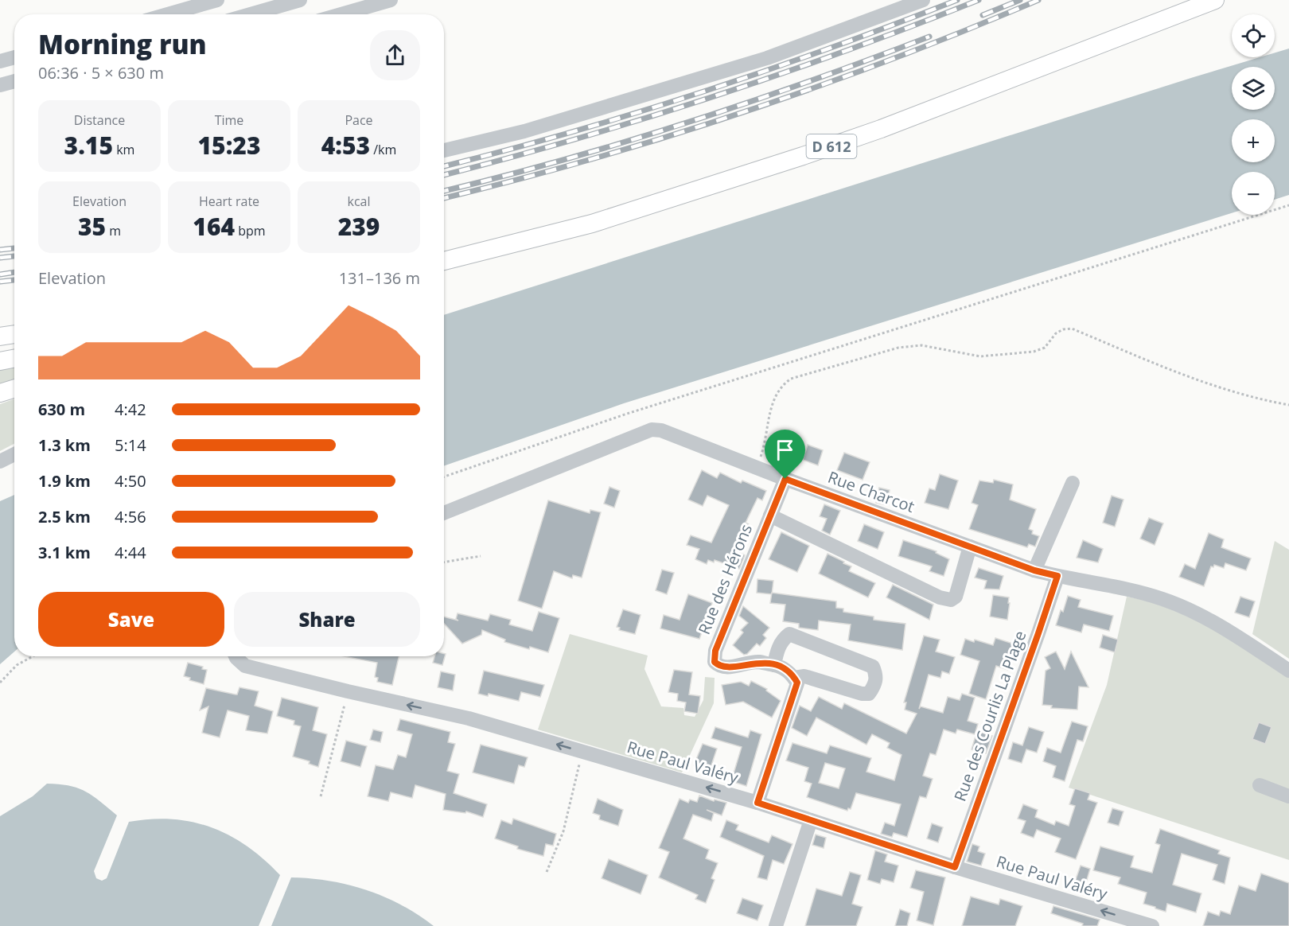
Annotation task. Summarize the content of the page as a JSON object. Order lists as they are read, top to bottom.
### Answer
{
  "streets": {
    "main road": ["D 612"],
    "street": [
      "Rue Charcot",
      "Rue des Hérons",
      "Rue des Courlis La Plage",
      "Rue Paul Valéry"
    ]
  },
  "crossings": [
    ["Rue Charcot", "Rue des Hérons"],
    ["Rue Charcot", "Rue des Courlis La Plage"],
    ["Rue des Courlis La Plage", "Rue Paul Valéry"]
  ],
  "one_way": ["Rue Paul Valéry"],
  "page": {
    "map_buttons": ["+", "−"],
    "heading": ["Morning run", "06:36 · 5 × 630 m"],
    "stats": [
      ["Distance", "3.15 km"],
      ["Time", "15:23"],
      ["Pace", "4:53 /km"],
      ["Elevation", "35 m"],
      ["Heart rate", "164 bpm"],
      ["kcal", "239"]
    ],
    "chart": ["Elevation", "131–136 m"],
    "list": [
      {
        "name": "630 m",
        "note": "4:42"
      },
      {
        "name": "1.3 km",
        "note": "5:14"
      },
      {
        "name": "1.9 km",
        "note": "4:50"
      },
      {
        "name": "2.5 km",
        "note": "4:56"
      },
      {
        "name": "3.1 km",
        "note": "4:44"
      }
    ],
    "buttons": ["Save", "Share"]
  }
}
